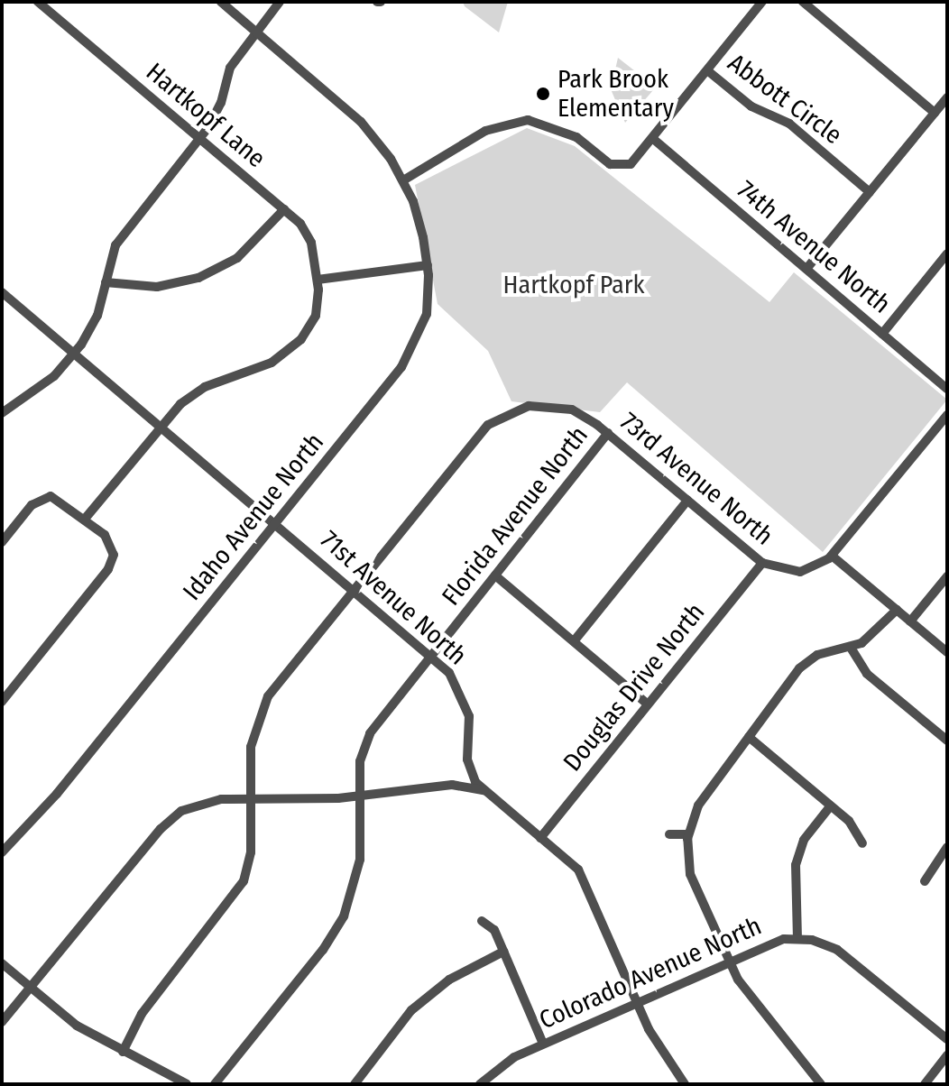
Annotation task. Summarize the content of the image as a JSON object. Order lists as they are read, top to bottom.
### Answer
{
  "streets": {
    "street": [
      "Abbott Circle",
      "Hartkopf Lane",
      "74th Avenue North",
      "73rd Avenue North",
      "Florida Avenue North",
      "Idaho Avenue North",
      "71st Avenue North",
      "Douglas Drive North",
      "Colorado Avenue North"
    ]
  },
  "crossings": [
    ["Hartkopf Lane", "71st Avenue North"],
    ["73rd Avenue North", "Florida Avenue North"],
    ["73rd Avenue North", "71st Avenue North"],
    ["73rd Avenue North", "Douglas Drive North"],
    ["Florida Avenue North", "71st Avenue North"],
    ["Idaho Avenue North", "71st Avenue North"],
    ["71st Avenue North", "Douglas Drive North"],
    ["71st Avenue North", "Colorado Avenue North"]
  ],
  "parks": ["Hartkopf Park"],
  "places": ["Park Brook Elementary"]
}
